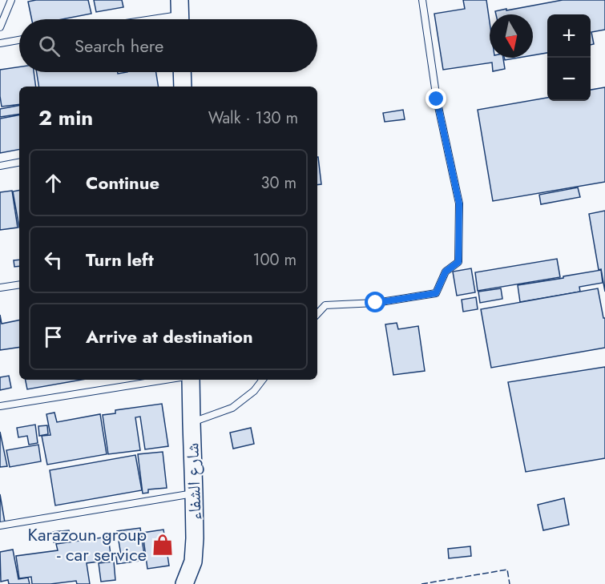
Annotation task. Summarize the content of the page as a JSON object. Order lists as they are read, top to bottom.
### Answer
{
  "streets": {
    "street": ["شارع الشفاء"]
  },
  "places": {
    "shop": ["Karazoun group - car service"]
  },
  "north": "bottom",
  "page": {
    "map_buttons": ["+", "−"],
    "search": "Search here",
    "heading": ["2 min", "Walk · 130 m"],
    "list": [
      ["Continue", "30 m"],
      ["Turn left", "100 m"],
      "Arrive at destination"
    ]
  }
}
